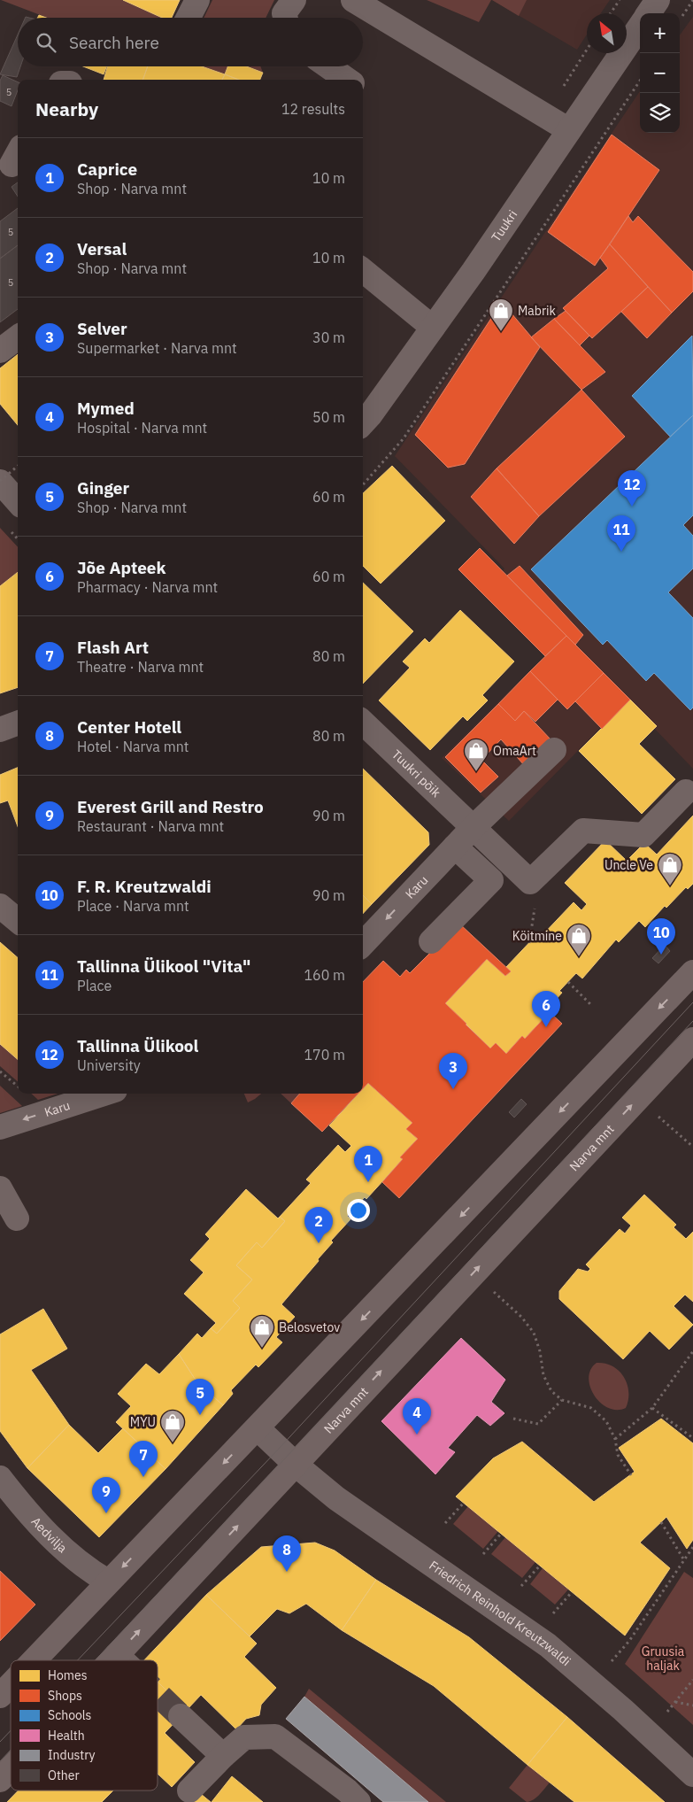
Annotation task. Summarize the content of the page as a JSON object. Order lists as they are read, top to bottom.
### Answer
{
  "streets": {
    "main road": ["Narva mnt"],
    "street": [
      "Tuukri",
      "Tuukri põik",
      "Karu",
      "Aedvilja",
      "Friedrich Reinhold Kreutzwaldi"
    ]
  },
  "crossings": [
    ["Tuukri põik", "Karu"],
    ["Narva mnt", "Friedrich Reinhold Kreutzwaldi"]
  ],
  "one_way": ["Karu"],
  "parks": ["Gruusia haljak"],
  "places": {
    "shop": [
      "Mabrik",
      "OmaArt",
      "Uncle Ve",
      "Köitmine",
      "Belosvetov",
      "MYU"
    ]
  },
  "house_numbers": ["5", "5", "5"],
  "legend": [
    "Homes",
    "Shops",
    "Schools",
    "Health",
    "Industry",
    "Other"
  ],
  "north": "top left",
  "page": {
    "map_buttons": ["+", "−"],
    "search": "Search here",
    "heading": ["Nearby", "12 results"],
    "list": [
      {
        "mark": "1",
        "name": "Caprice",
        "note": "Shop · Narva mnt",
        "value": "10 m"
      },
      {
        "mark": "2",
        "name": "Versal",
        "note": "Shop · Narva mnt",
        "value": "10 m"
      },
      {
        "mark": "3",
        "name": "Selver",
        "note": "Supermarket · Narva mnt",
        "value": "30 m"
      },
      {
        "mark": "4",
        "name": "Mymed",
        "note": "Hospital · Narva mnt",
        "value": "50 m"
      },
      {
        "mark": "5",
        "name": "Ginger",
        "note": "Shop · Narva mnt",
        "value": "60 m"
      },
      {
        "mark": "6",
        "name": "Jõe Apteek",
        "note": "Pharmacy · Narva mnt",
        "value": "60 m"
      },
      {
        "mark": "7",
        "name": "Flash Art",
        "note": "Theatre · Narva mnt",
        "value": "80 m"
      },
      {
        "mark": "8",
        "name": "Center Hotell",
        "note": "Hotel · Narva mnt",
        "value": "80 m"
      },
      {
        "mark": "9",
        "name": "Everest Grill and Restro",
        "note": "Restaurant · Narva mnt",
        "value": "90 m"
      },
      {
        "mark": "10",
        "name": "F. R. Kreutzwaldi",
        "note": "Place · Narva mnt",
        "value": "90 m"
      },
      {
        "mark": "11",
        "name": "Tallinna Ülikool \"Vita\"",
        "note": "Place",
        "value": "160 m"
      },
      {
        "mark": "12",
        "name": "Tallinna Ülikool",
        "note": "University",
        "value": "170 m"
      }
    ],
    "pins": [
      "12",
      "11",
      "10",
      "6",
      "3",
      "1",
      "2",
      "5",
      "4",
      "7",
      "9",
      "8"
    ]
  }
}
